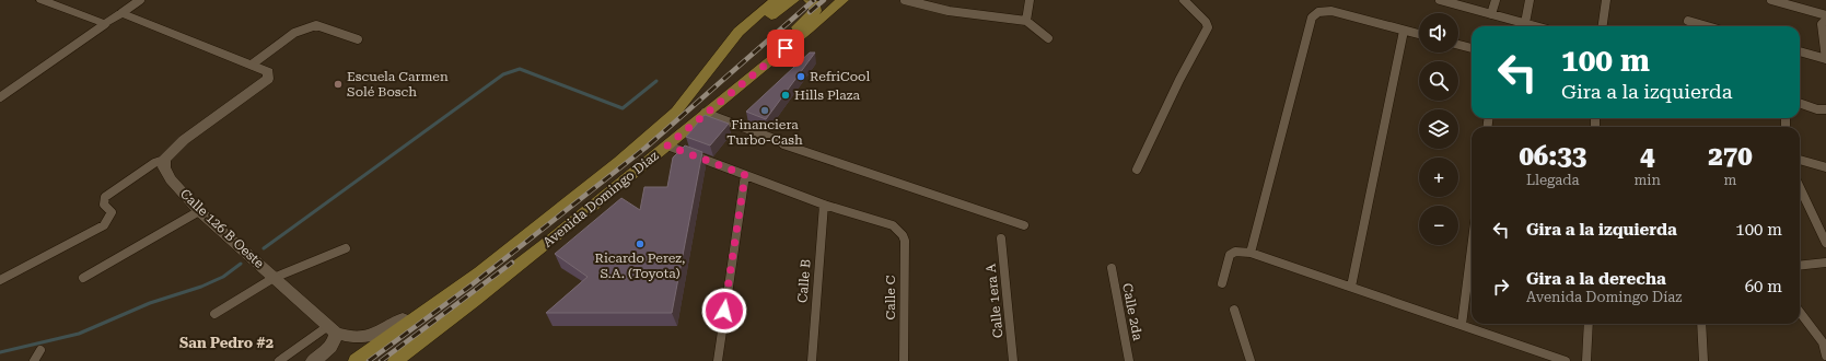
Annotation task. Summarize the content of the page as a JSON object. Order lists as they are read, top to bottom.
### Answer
{
  "streets": {
    "main road": ["Avenida Domingo Díaz"],
    "street": [
      "Calle 126 B Oeste",
      "Calle B",
      "Calle C",
      "Calle 1era A",
      "Calle 2da"
    ]
  },
  "crossings": [
    ["Avenida Domingo Díaz", "Calle 126 B Oeste"],
    ["Calle B", "Calle C"]
  ],
  "districts": ["San Pedro #2"],
  "places": [
    "RefriCool",
    "Escuela Carmen Solé Bosch",
    "Hills Plaza",
    "Financiera Turbo-Cash",
    "Ricardo Perez, S.A. (Toyota)"
  ],
  "page": {
    "map_buttons": ["+", "−"],
    "turn": ["100 m", "Gira a la izquierda"],
    "eta": [
      "06:33",
      "Llegada",
      "4",
      "min",
      "270",
      "m"
    ],
    "list": [
      {
        "name": "Gira a la izquierda",
        "value": "100 m"
      },
      {
        "name": "Gira a la derecha",
        "note": "Avenida Domingo Díaz",
        "value": "60 m"
      }
    ]
  }
}
